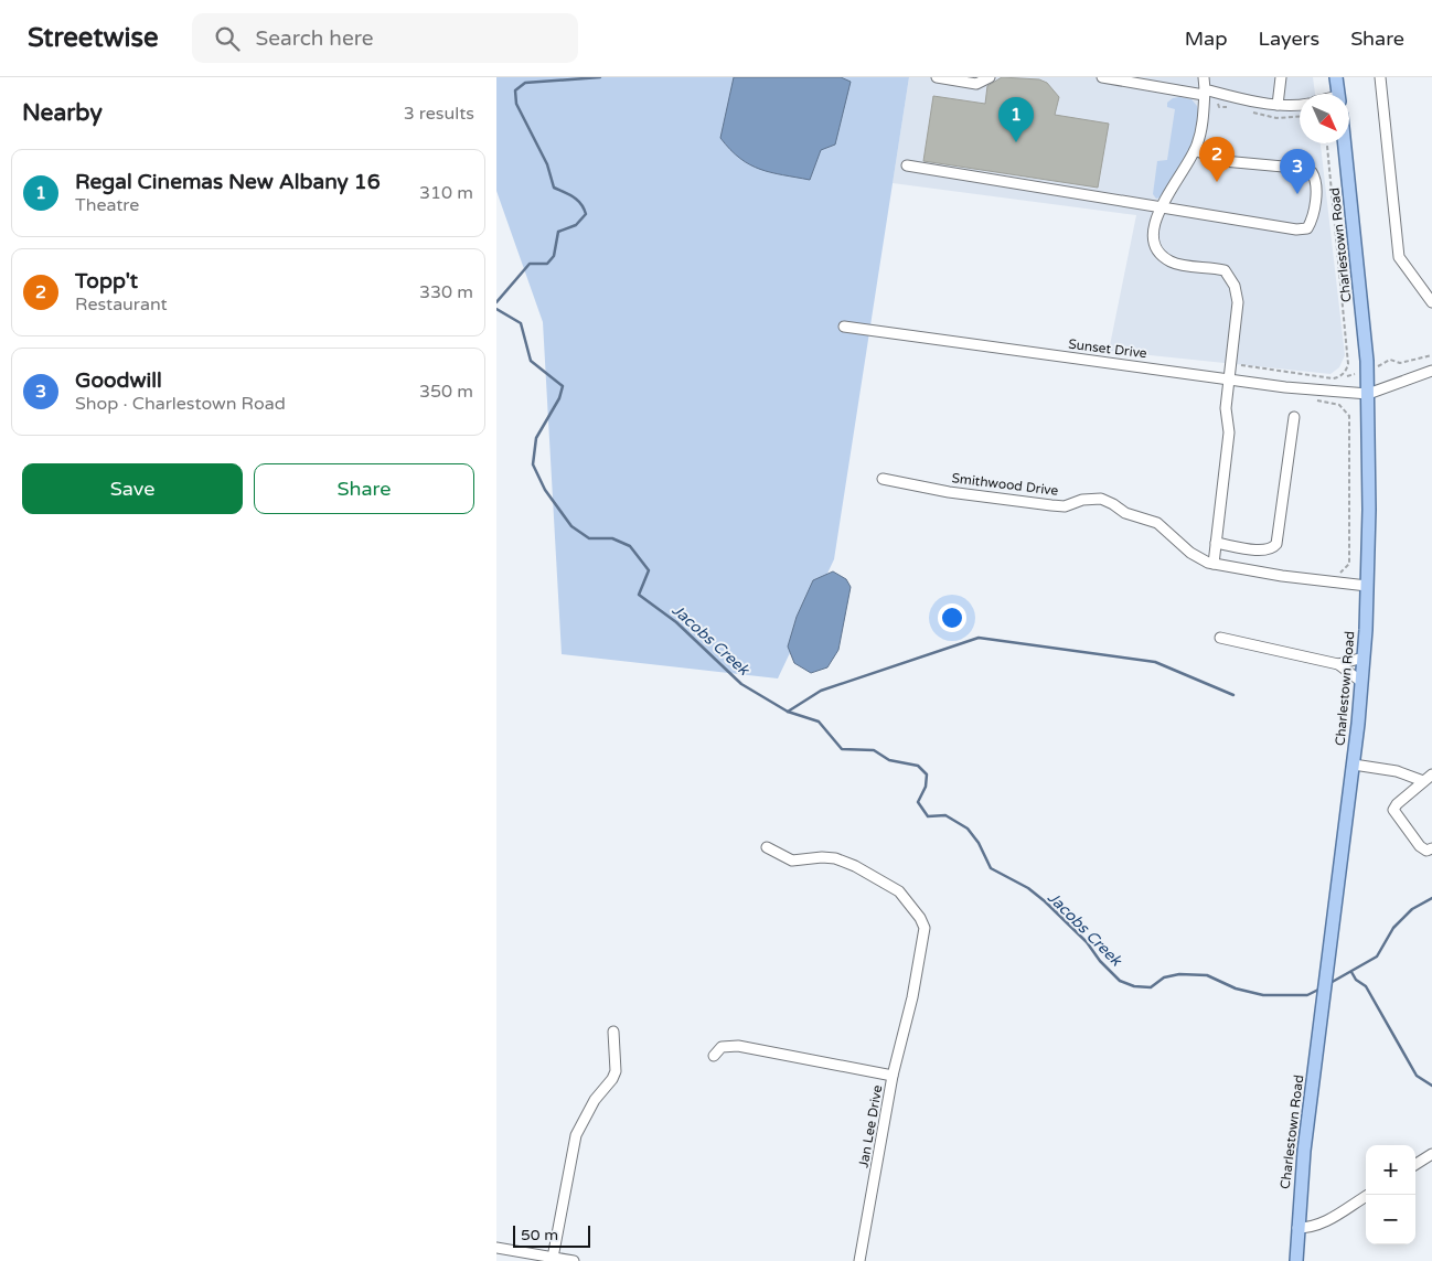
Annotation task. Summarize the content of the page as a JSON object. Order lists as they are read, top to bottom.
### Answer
{
  "streets": {
    "main road": ["Charlestown Road"],
    "street": ["Sunset Drive", "Smithwood Drive", "Jan Lee Drive"]
  },
  "crossings": [
    ["Charlestown Road", "Sunset Drive"],
    ["Charlestown Road", "Smithwood Drive"]
  ],
  "water": ["Jacobs Creek"],
  "scale_bar": "50 m",
  "north": "bottom right",
  "page": {
    "header": "Streetwise",
    "search": "Search here",
    "nav": ["Map", "Layers", "Share"],
    "heading": ["Nearby", "3 results"],
    "pins": ["1", "2", "3"],
    "list": [
      {
        "mark": "1",
        "name": "Regal Cinemas New Albany 16",
        "note": "Theatre",
        "value": "310 m"
      },
      {
        "mark": "2",
        "name": "Topp't",
        "note": "Restaurant",
        "value": "330 m"
      },
      {
        "mark": "3",
        "name": "Goodwill",
        "note": "Shop · Charlestown Road",
        "value": "350 m"
      }
    ],
    "buttons": ["Save", "Share"],
    "map_buttons": ["+", "−"],
    "scale": "50 m"
  }
}
